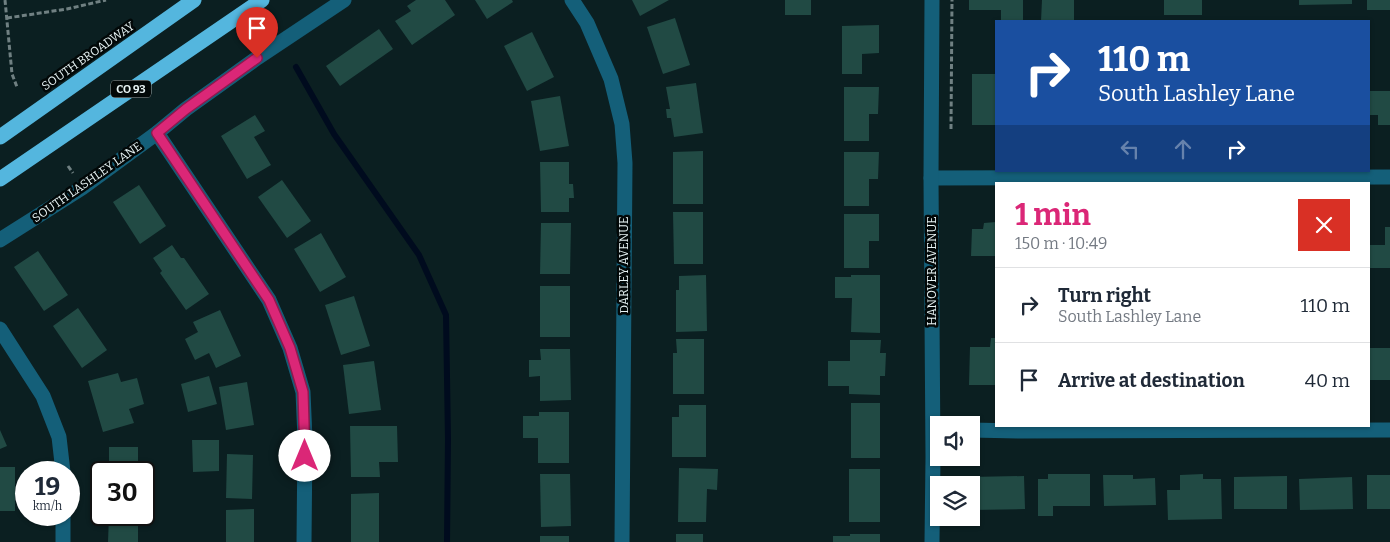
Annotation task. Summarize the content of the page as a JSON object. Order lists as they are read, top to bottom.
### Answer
{
  "streets": {
    "highway": ["SOUTH BROADWAY", "CO 93"],
    "street": ["SOUTH LASHLEY LANE", "DARLEY AVENUE", "HANOVER AVENUE"]
  },
  "page": {
    "turn": ["110 m", "South Lashley Lane"],
    "heading": ["1 min", "150 m · 10:49"],
    "list": [
      {
        "name": "Turn right",
        "note": "South Lashley Lane",
        "value": "110 m"
      },
      {
        "name": "Arrive at destination",
        "value": "40 m"
      }
    ],
    "speed": "19 km/h",
    "limit": "30"
  }
}
